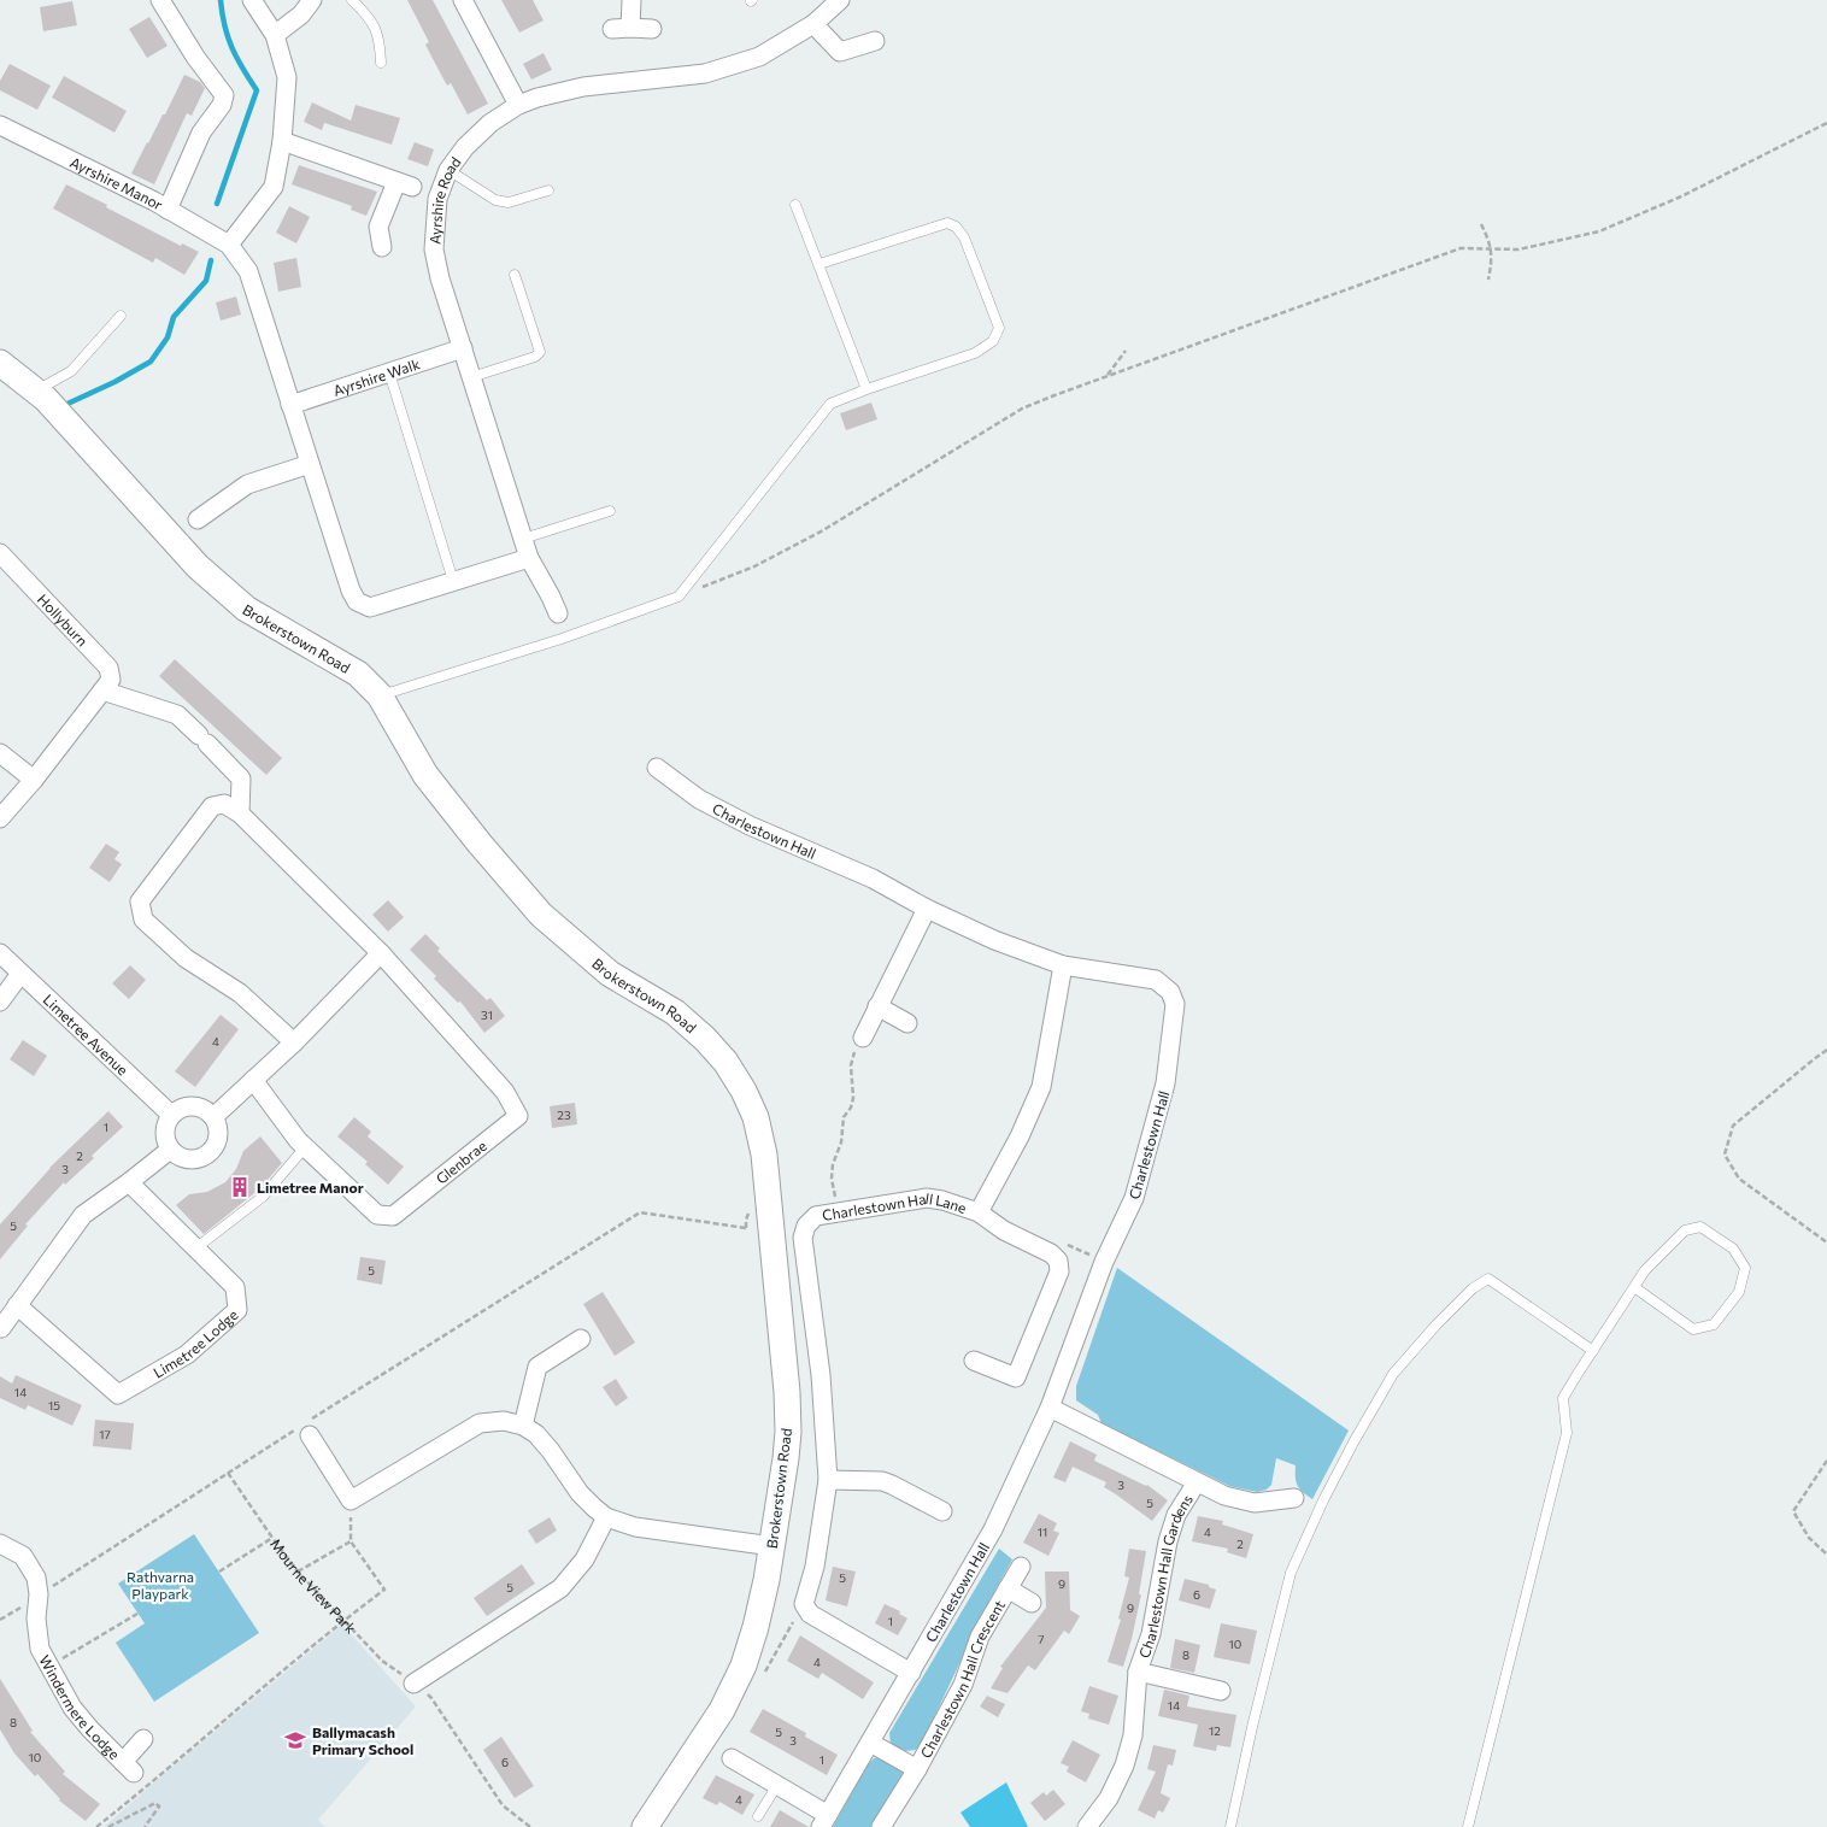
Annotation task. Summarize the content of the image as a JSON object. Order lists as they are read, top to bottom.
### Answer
{
  "streets": {
    "street": [
      "Ayrshire Manor",
      "Ayrshire Road",
      "Ayrshire Walk",
      "Hollyburn",
      "Brokerstown Road",
      "Charlestown Hall",
      "Limetree Avenue",
      "Glenbrae",
      "Charlestown Hall Lane",
      "Limetree Lodge",
      "Charlestown Hall Gardens",
      "Charlestown Hall Crescent",
      "Windermere Lodge"
    ],
    "path": ["Mourne View Park"]
  },
  "crossings": [
    ["Ayrshire Road", "Ayrshire Walk"],
    ["Charlestown Hall", "Charlestown Hall Lane"],
    ["Charlestown Hall", "Charlestown Hall Gardens"],
    ["Charlestown Hall", "Charlestown Hall Crescent"]
  ],
  "parks": ["Rathvarna Playpark"],
  "places": {
    "building": ["Limetree Manor"],
    "school or university": ["Ballymacash Primary School"]
  },
  "house_numbers": [
    "31",
    "4",
    "23",
    "1",
    "2",
    "3",
    "5",
    "5",
    "14",
    "15",
    "17",
    "3",
    "5",
    "11",
    "4",
    "2",
    "5",
    "9",
    "5",
    "6",
    "9",
    "1",
    "7",
    "10",
    "8",
    "4",
    "14",
    "8",
    "12",
    "5",
    "3",
    "10",
    "1",
    "6",
    "4"
  ]
}
